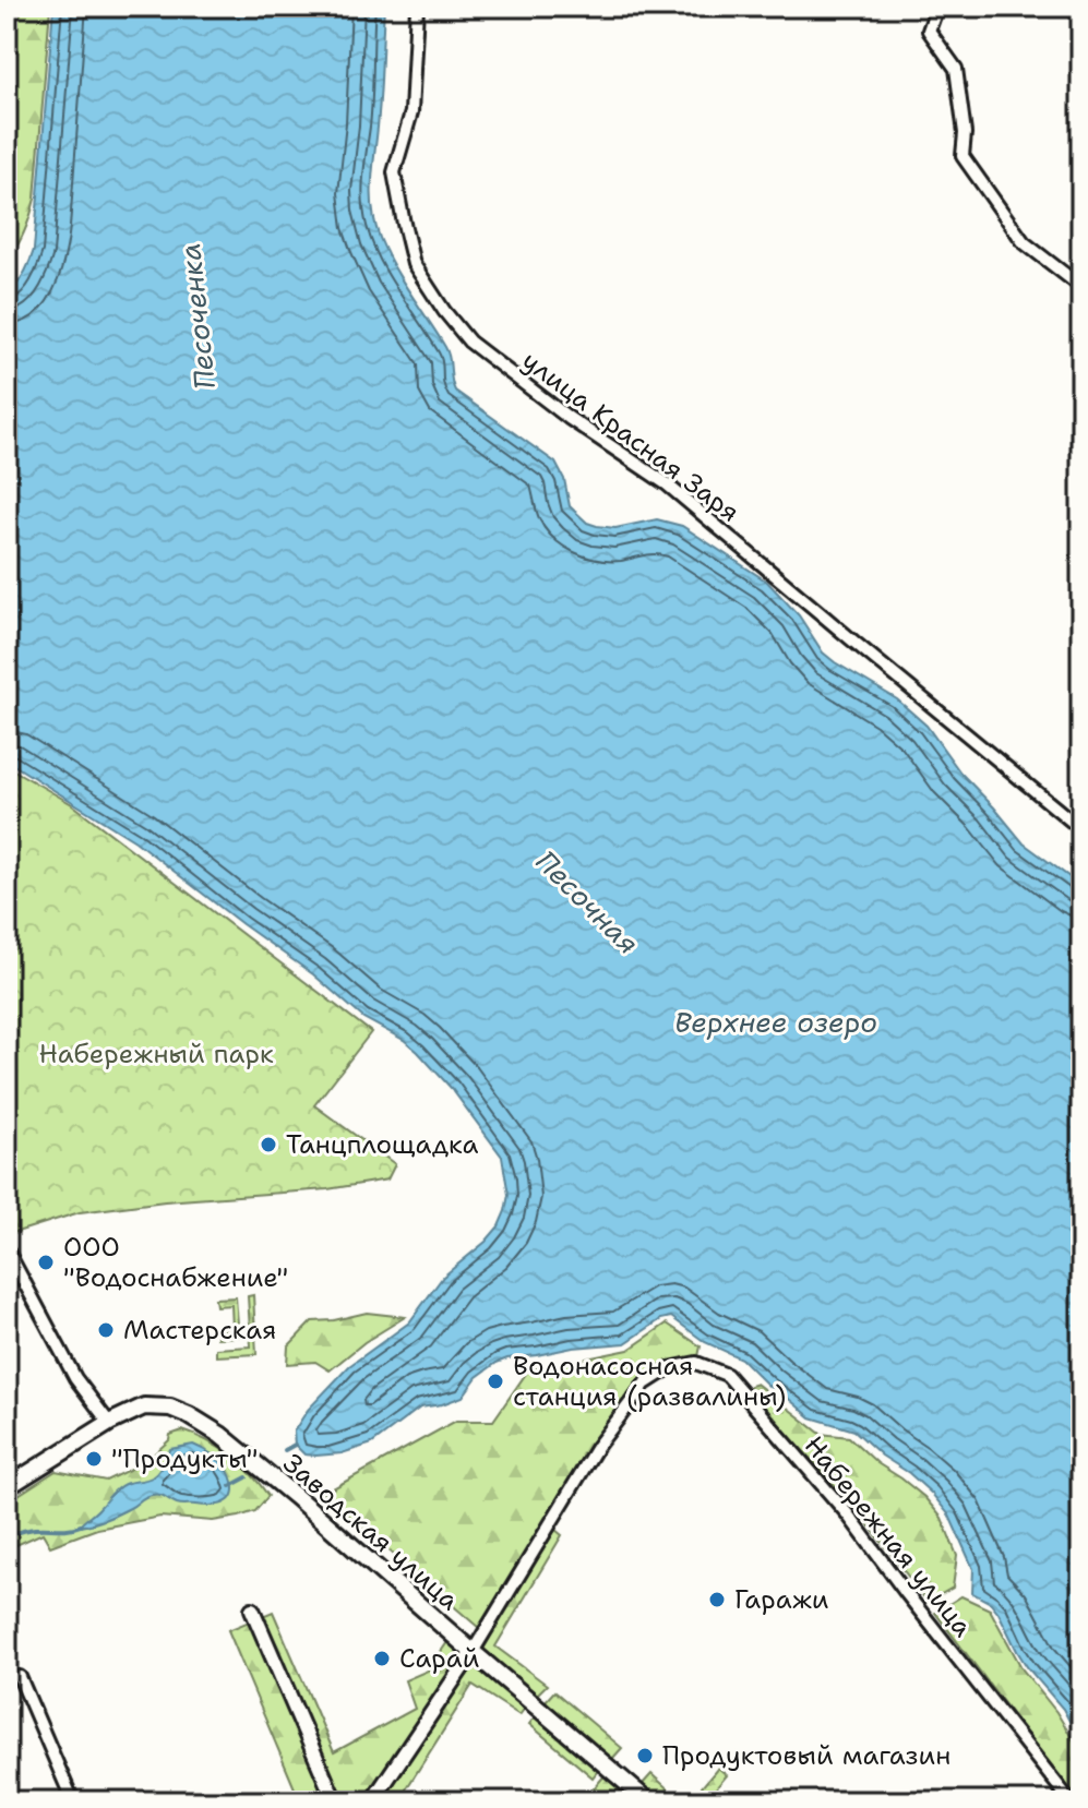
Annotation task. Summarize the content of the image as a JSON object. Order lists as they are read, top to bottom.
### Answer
{
  "streets": {
    "main road": ["Заводская улица"],
    "street": ["улица Красная Заря", "Набережная улица"]
  },
  "crossings": [
    ["Заводская улица", "Набережная улица"]
  ],
  "water": ["Песоченка", "Песочная", "Верхнее озеро"],
  "parks": ["Набережный парк"],
  "places": [
    "Танцплощадка",
    "ООО \"Водоснабжение\"",
    "Мастерская",
    "Водонасосная станция (развалины)",
    "\"Продукты\"",
    "Гаражи",
    "Сарай",
    "Продуктовый магазин"
  ]
}
